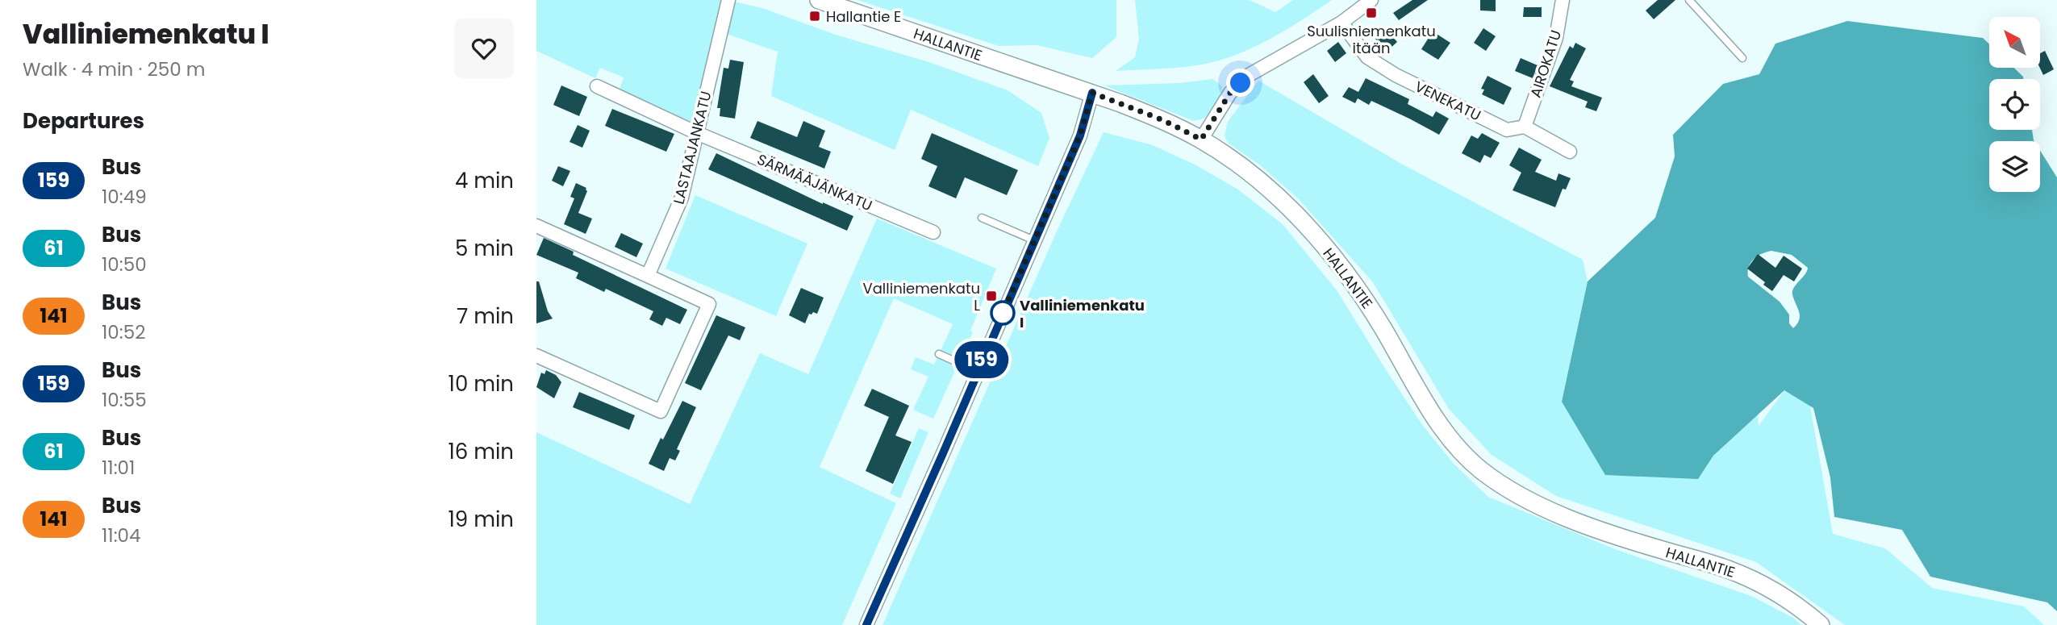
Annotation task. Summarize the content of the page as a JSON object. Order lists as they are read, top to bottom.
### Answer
{
  "streets": {
    "street": [
      "HALLANTIE",
      "AIROKATU",
      "VENEKATU",
      "LASTAAJANKATU",
      "SÄRMÄÄJÄNKATU"
    ]
  },
  "crossings": [
    ["AIROKATU", "VENEKATU"],
    ["LASTAAJANKATU", "SÄRMÄÄJÄNKATU"]
  ],
  "places": {
    "transit": ["Suulisniemenkatu itään", "Hallantie E", "Valliniemenkatu L"],
    "other": ["Valliniemenkatu I"]
  },
  "lines": ["bus line 159"],
  "north": "top left",
  "page": {
    "heading": [
      ["Valliniemenkatu I", "Walk · 4 min · 250 m"],
      "Departures"
    ],
    "on_map": "159",
    "list": [
      {
        "mark": "159",
        "name": "Bus",
        "note": "10:49",
        "value": "4 min"
      },
      {
        "mark": "61",
        "name": "Bus",
        "note": "10:50",
        "value": "5 min"
      },
      {
        "mark": "141",
        "name": "Bus",
        "note": "10:52",
        "value": "7 min"
      },
      {
        "mark": "159",
        "name": "Bus",
        "note": "10:55",
        "value": "10 min"
      },
      {
        "mark": "61",
        "name": "Bus",
        "note": "11:01",
        "value": "16 min"
      },
      {
        "mark": "141",
        "name": "Bus",
        "note": "11:04",
        "value": "19 min"
      }
    ]
  }
}
